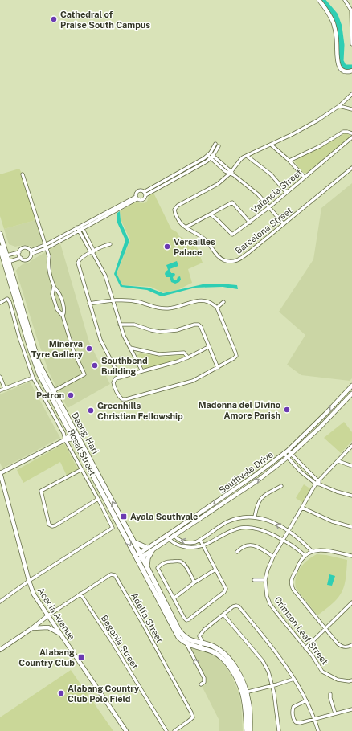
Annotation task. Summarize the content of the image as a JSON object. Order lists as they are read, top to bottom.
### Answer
{
  "streets": {
    "main road": ["Daang Hari"],
    "street": [
      "Valencia Street",
      "Barcelona Street",
      "Rosal Street",
      "Southvale Drive",
      "Acacia Avenue",
      "Adelfa Street",
      "Crimson Leaf Street",
      "Begonia Street"
    ]
  },
  "crossings": [
    ["Daang Hari", "Rosal Street"],
    ["Daang Hari", "Southvale Drive"],
    ["Rosal Street", "Acacia Avenue"],
    ["Acacia Avenue", "Adelfa Street"],
    ["Adelfa Street", "Begonia Street"]
  ],
  "places": {
    "other": [
      "Cathedral of Praise South Campus",
      "Versailles Palace",
      "Minerva Tyre Gallery",
      "Southbend Building",
      "Petron",
      "Madonna del Divino Amore Parish",
      "Greenhills Christian Fellowship",
      "Alabang Country Club Polo Field"
    ],
    "transit": ["Ayala Southvale", "Alabang Country Club"]
  }
}
